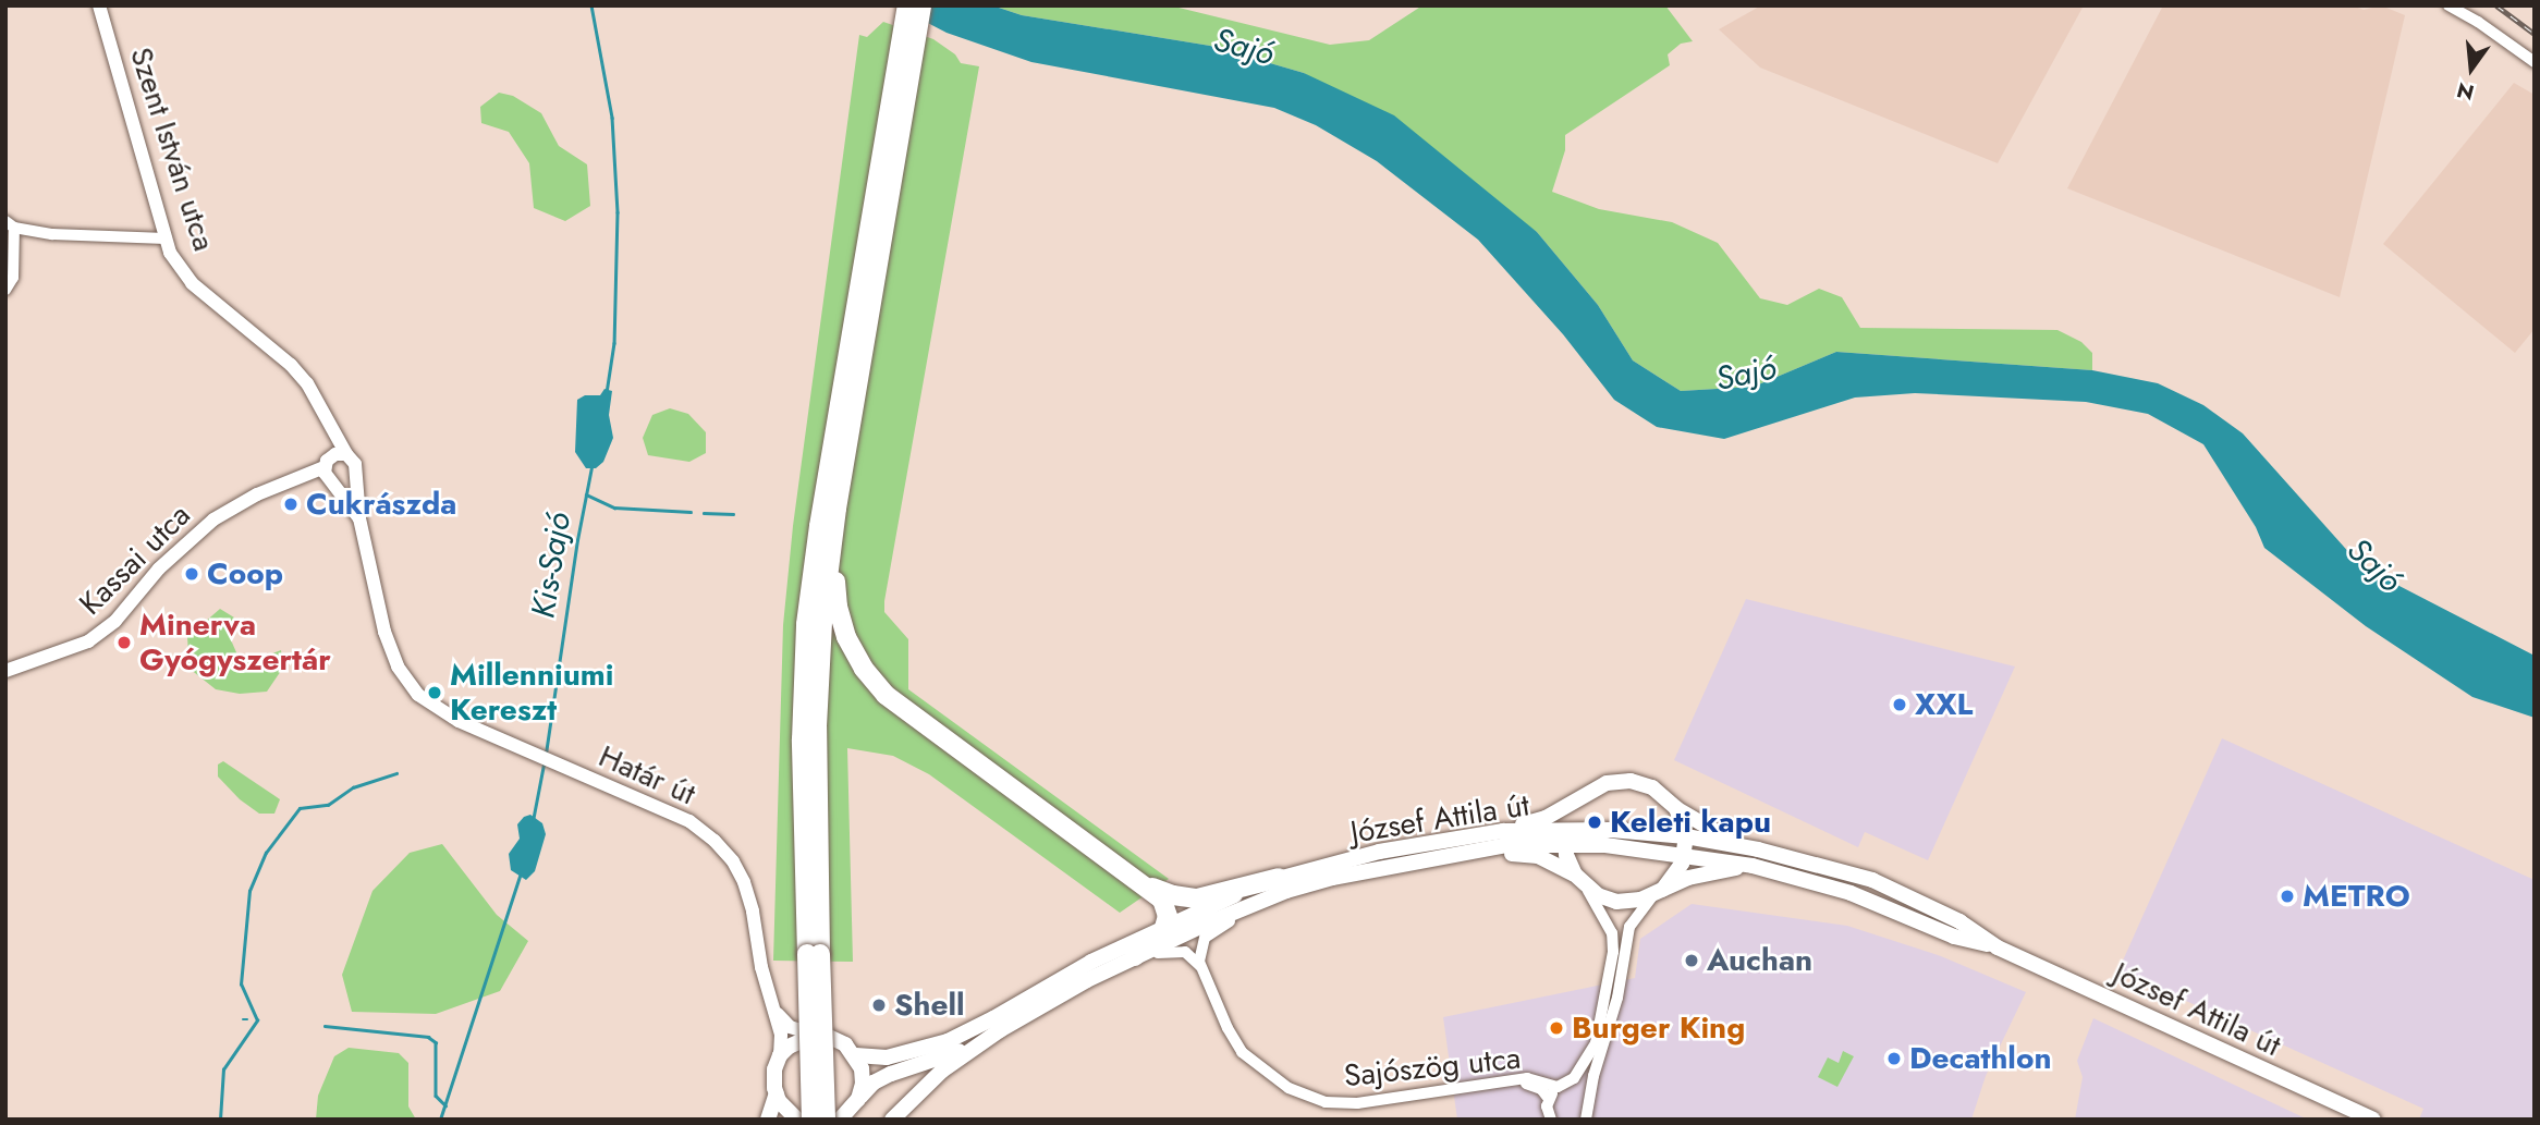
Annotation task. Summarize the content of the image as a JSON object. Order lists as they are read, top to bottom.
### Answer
{
  "streets": {
    "main road": [
      "Szent István utca",
      "Kassai utca",
      "Határ út",
      "József Attila út"
    ],
    "street": ["Sajószög utca"]
  },
  "crossings": [
    ["Szent István utca", "Kassai utca"]
  ],
  "water": ["Sajó", "Kis-Sajó"],
  "places": [
    "Cukrászda",
    "Coop",
    "Minerva Gyógyszertár",
    "Millenniumi Kereszt",
    "XXL",
    "Keleti kapu",
    "METRO",
    "Auchan",
    "Shell",
    "Burger King",
    "Decathlon"
  ],
  "north": "bottom"
}
